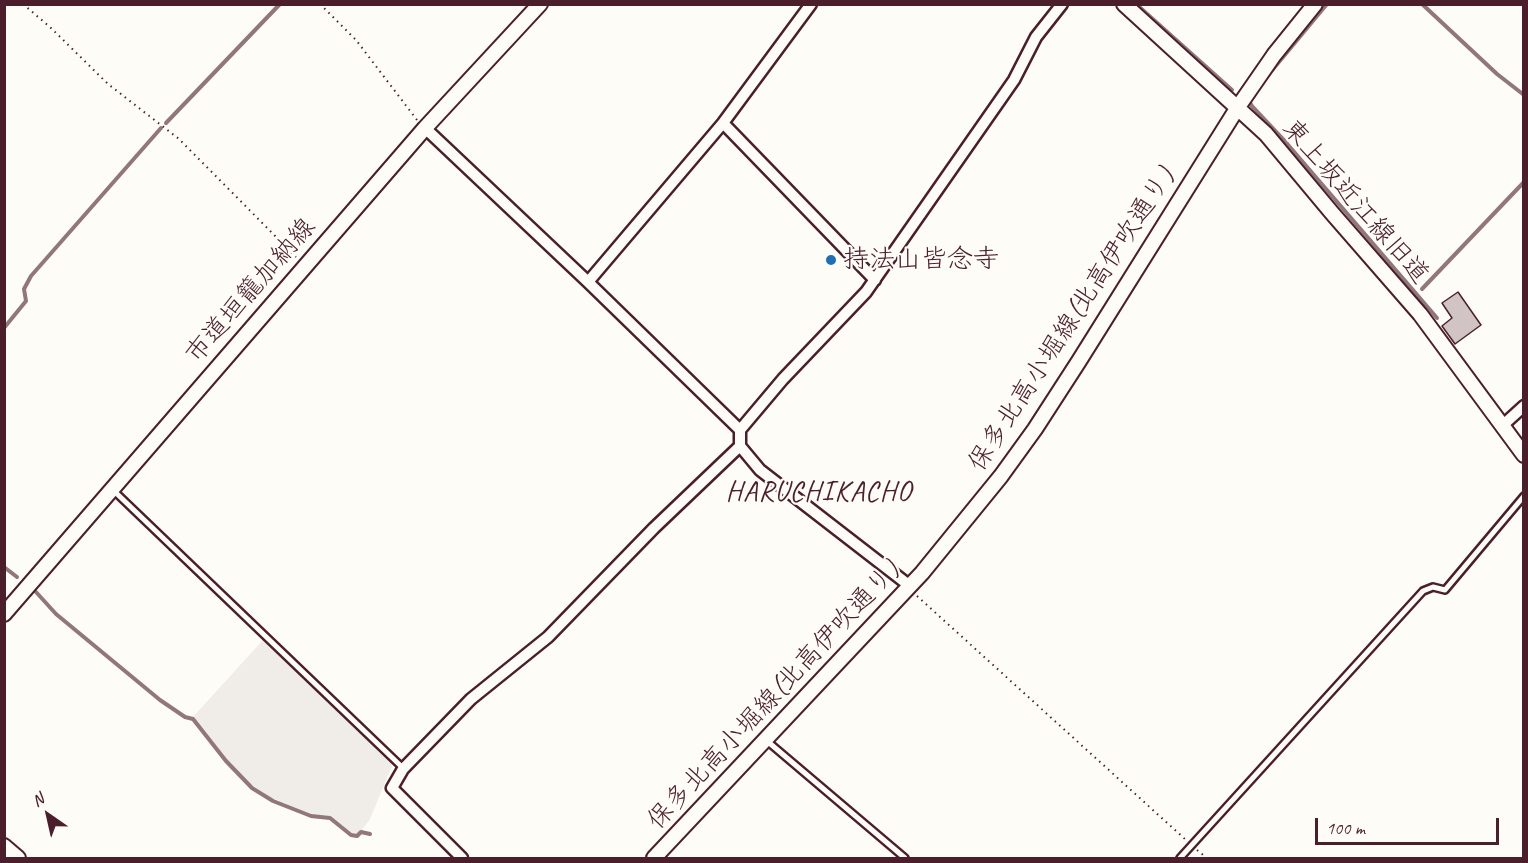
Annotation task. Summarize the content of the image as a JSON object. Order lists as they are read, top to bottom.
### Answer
{
  "streets": {
    "street": ["東上坂近江線旧道", "市道垣籠加納線", "保多北高小堀線(北高伊吹通り)"]
  },
  "crossings": [
    ["東上坂近江線旧道", "保多北高小堀線(北高伊吹通り)"]
  ],
  "districts": ["HARUCHIKACHO"],
  "places": ["持法山皆念寺"],
  "scale_bar": "100 m",
  "north": "top left"
}
